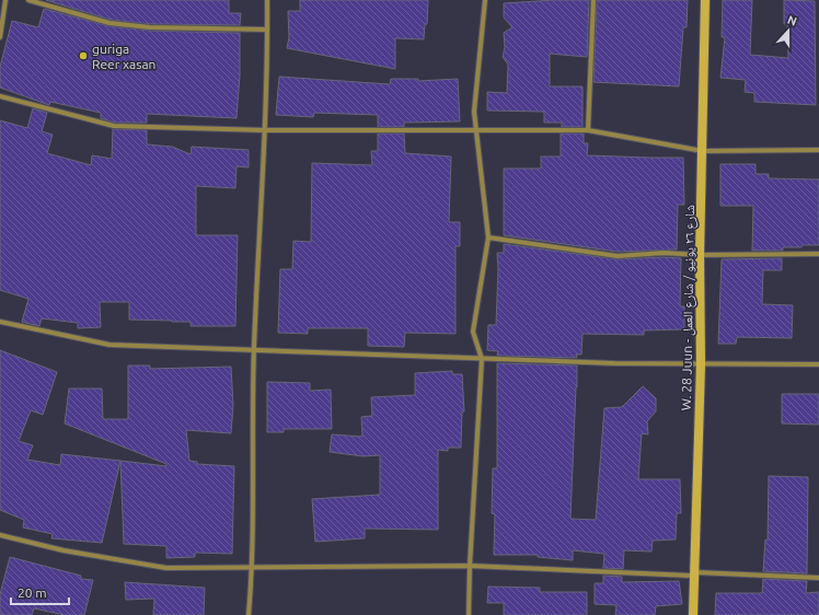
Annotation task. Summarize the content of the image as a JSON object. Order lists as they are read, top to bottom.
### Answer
{
  "streets": {
    "street": ["W. 28 Juun - شارع ٢٦ يونيو / شارع العمل"]
  },
  "places": ["guriga Reer xasan"],
  "scale_bar": "20 m",
  "north": "top"
}
